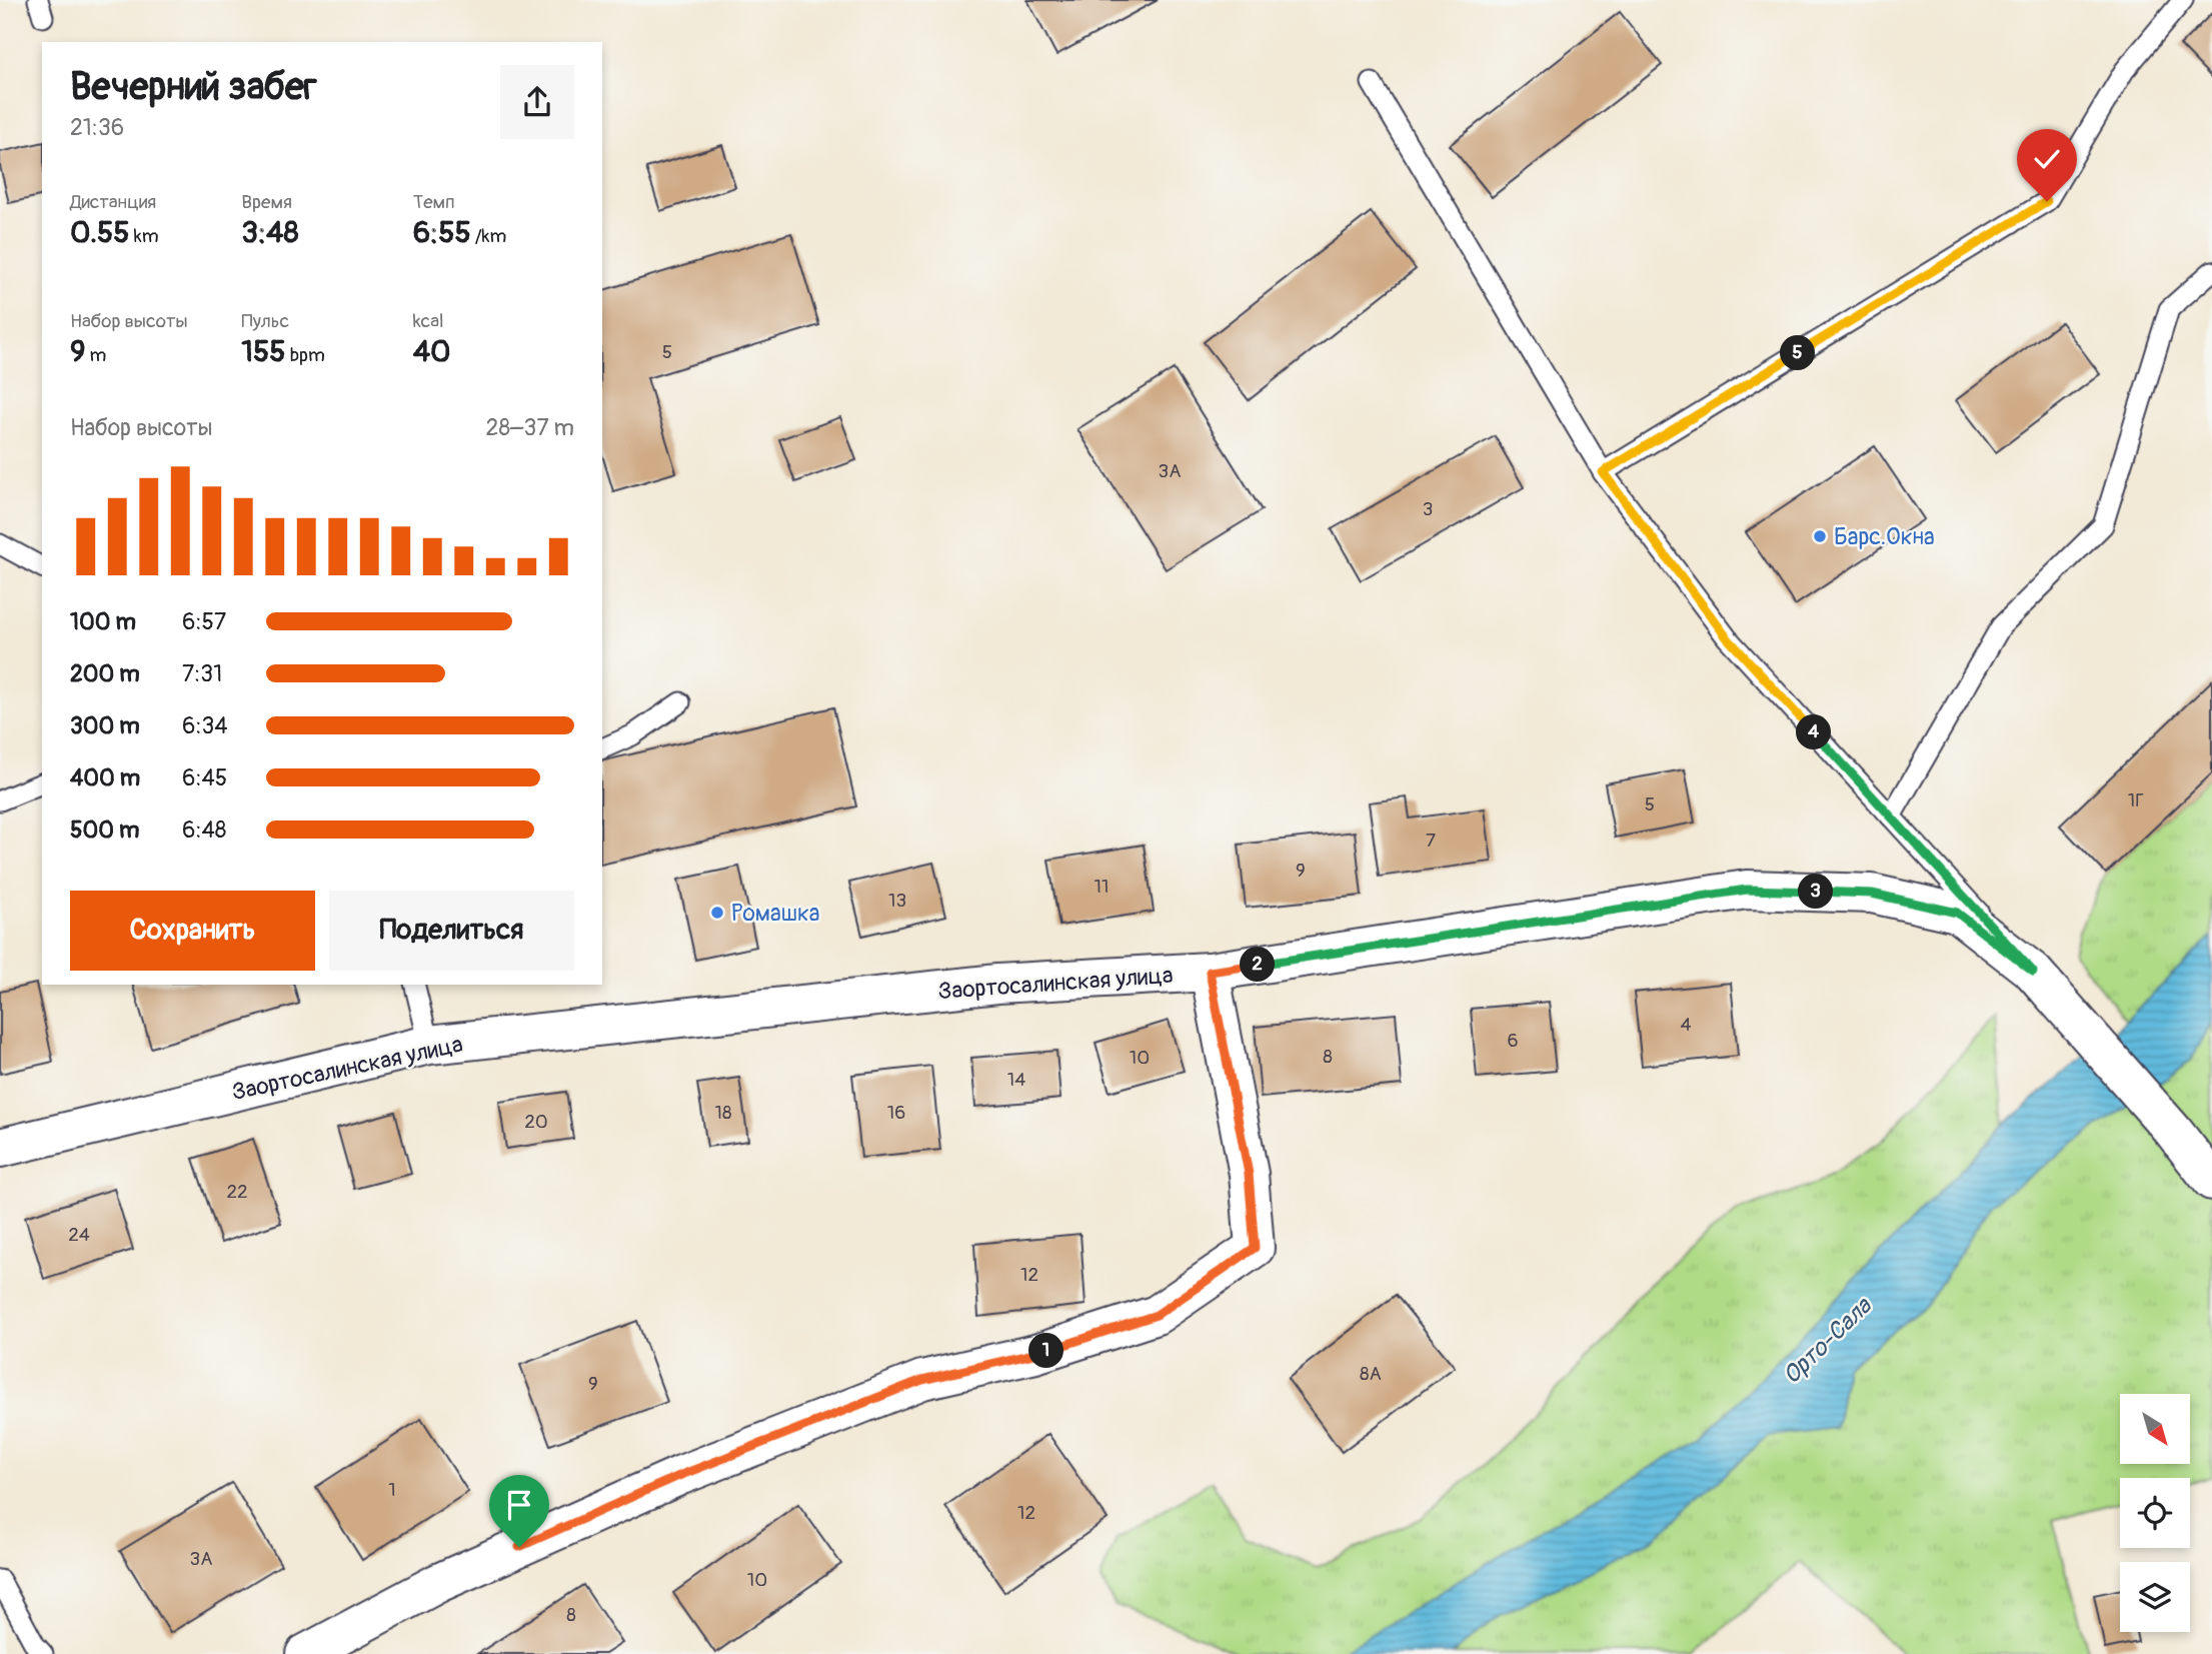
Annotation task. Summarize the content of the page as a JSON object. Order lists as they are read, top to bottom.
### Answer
{
  "streets": {
    "street": ["Заортосалинская улица"]
  },
  "water": ["Орто-Сала"],
  "places": ["Барс.Окна", "Ромашка"],
  "house_numbers": [
    "5",
    "3А",
    "3",
    "1Г",
    "5",
    "7",
    "9",
    "11",
    "13",
    "4",
    "6",
    "8",
    "10",
    "14",
    "18",
    "16",
    "20",
    "22",
    "24",
    "12",
    "8А",
    "9",
    "1",
    "12",
    "3А",
    "10",
    "8"
  ],
  "north": "bottom right",
  "page": {
    "heading": ["Вечерний забег", "21:36"],
    "stats": [
      ["Дистанция", "0.55 km"],
      ["Время", "3:48"],
      ["Темп", "6:55 /km"],
      ["Набор высоты", "9 m"],
      ["Пульс", "155 bpm"],
      ["kcal", "40"]
    ],
    "pins": [
      "5",
      "4",
      "3",
      "2",
      "1"
    ],
    "chart": ["Набор высоты", "28–37 m"],
    "list": [
      {
        "name": "100 m",
        "note": "6:57"
      },
      {
        "name": "200 m",
        "note": "7:31"
      },
      {
        "name": "300 m",
        "note": "6:34"
      },
      {
        "name": "400 m",
        "note": "6:45"
      },
      {
        "name": "500 m",
        "note": "6:48"
      }
    ],
    "buttons": ["Сохранить", "Поделиться"]
  }
}
